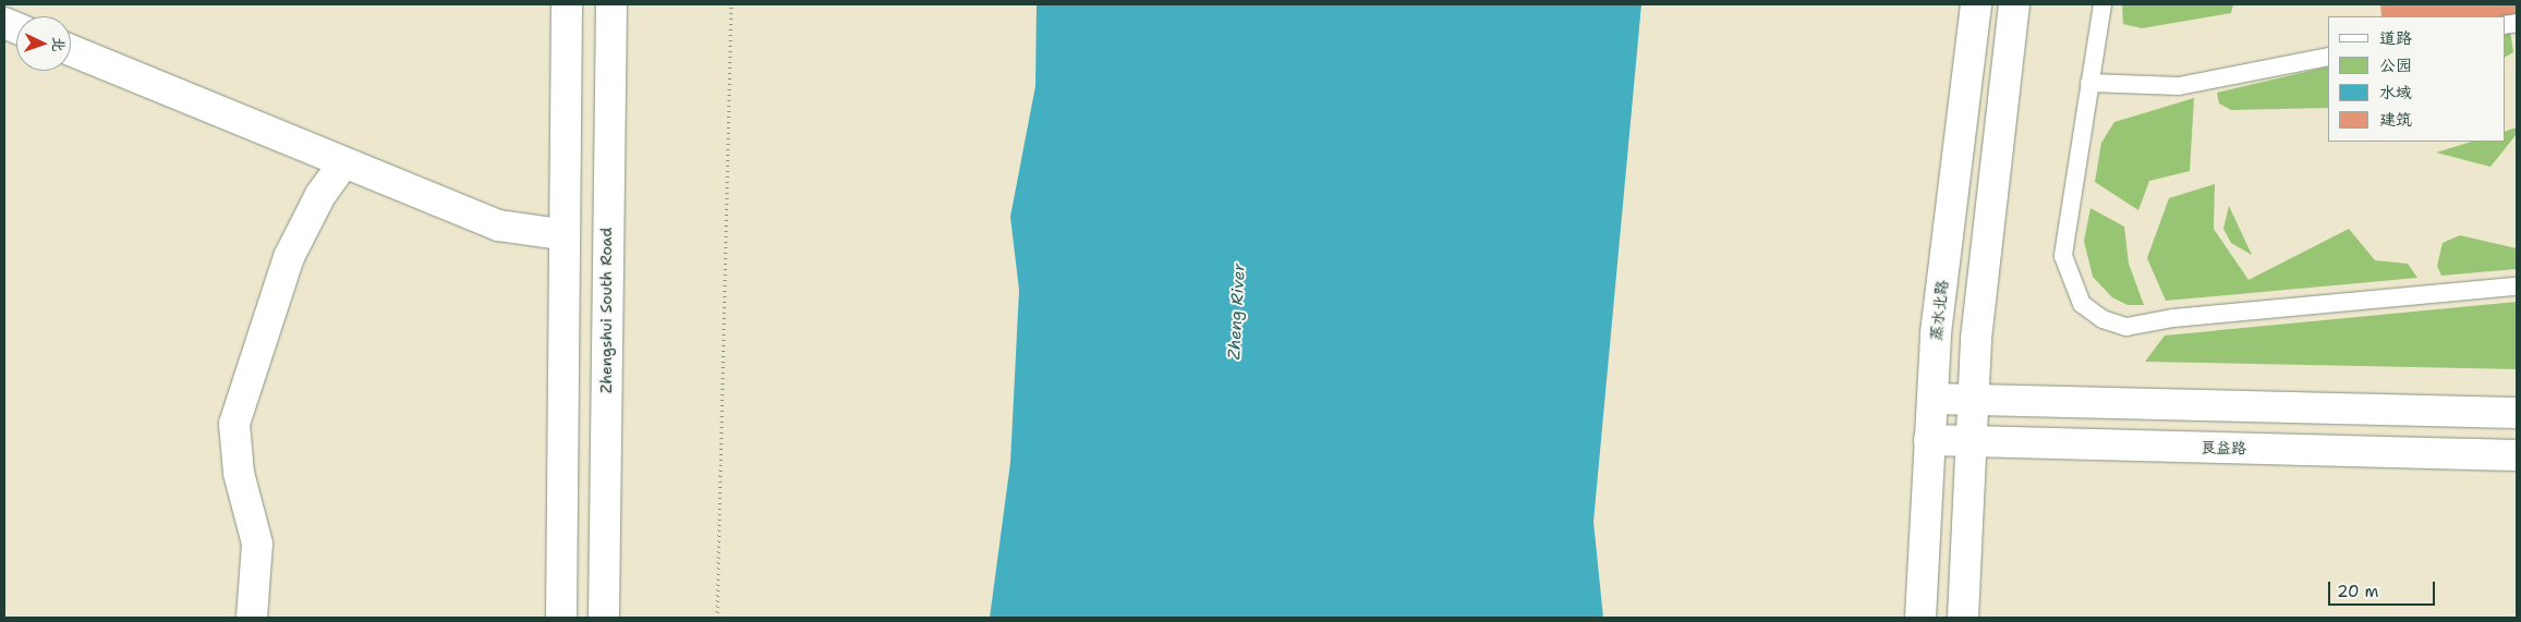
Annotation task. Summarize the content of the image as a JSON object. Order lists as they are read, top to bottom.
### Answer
{
  "streets": {
    "main road": ["Zhengshui South Road", "蒸水北路", "良益路"]
  },
  "crossings": [
    ["蒸水北路", "良益路"]
  ],
  "water": ["Zheng River"],
  "legend": [
    "道路",
    "公园",
    "水域",
    "建筑"
  ],
  "scale_bar": "20 m",
  "north": "right"
}
